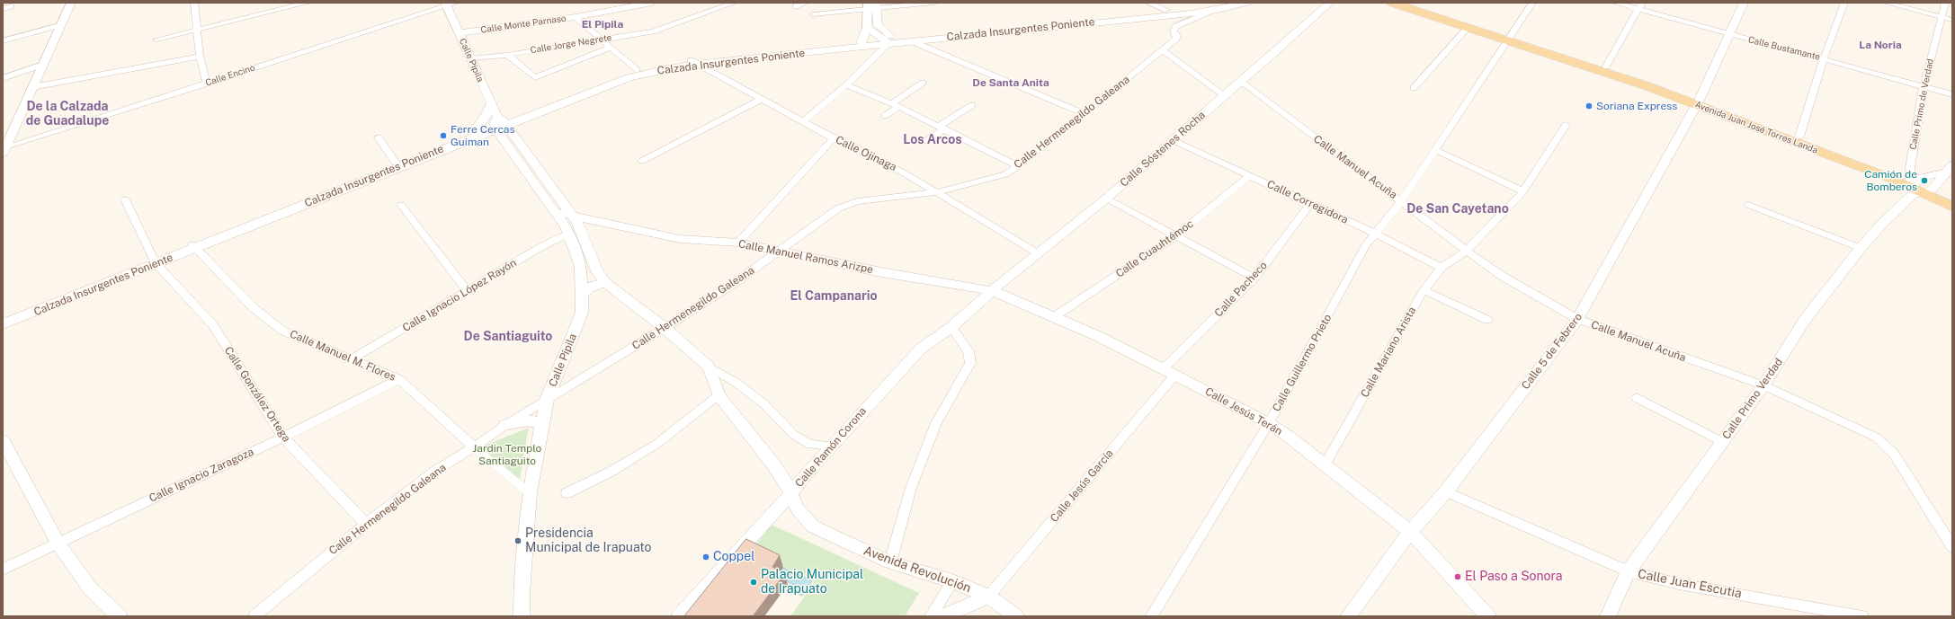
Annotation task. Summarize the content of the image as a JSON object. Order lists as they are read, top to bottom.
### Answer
{
  "streets": {
    "main road": ["Calzada Insurgentes Poniente", "Avenida Juan José Torres Landa"],
    "street": [
      "Calle Monte Parnaso",
      "Calle Jorge Negrete",
      "Calle Bustamante",
      "Calle Pípila",
      "Calle Encino",
      "Calle Primo de Verdad",
      "Calle Hermenegildo Galeana",
      "Calle Sóstenes Rocha",
      "Calle Ojinaga",
      "Calle Manuel Acuña",
      "Calle Corregidora",
      "Calle Cuauhtémoc",
      "Calle Manuel Ramos Arizpe",
      "Calle Pacheco",
      "Calle Ignacio López Rayón",
      "Calle 5 de Febrero",
      "Calle Mariano Arista",
      "Calle Manuel M. Flores",
      "Calle Guillermo Prieto",
      "Calle González Ortega",
      "Calle Primo Verdad",
      "Calle Jesús Terán",
      "Calle Ramón Corona",
      "Calle Ignacio Zaragoza",
      "Calle Jesús García",
      "Avenida Revolución",
      "Calle Juan Escutia"
    ]
  },
  "crossings": [
    ["Calle Monte Parnaso", "Calle Pípila"],
    ["Calzada Insurgentes Poniente", "Calle Pípila"],
    ["Calzada Insurgentes Poniente", "Calle Hermenegildo Galeana"],
    ["Calzada Insurgentes Poniente", "Calle Ojinaga"],
    ["Calzada Insurgentes Poniente", "Calle Manuel M. Flores"],
    ["Calzada Insurgentes Poniente", "Calle González Ortega"],
    ["Calle Jorge Negrete", "Calle Pípila"],
    ["Calle Bustamante", "Calle Primo de Verdad"],
    ["Calle Bustamante", "Calle 5 de Febrero"],
    ["Calle Pípila", "Calle Encino"],
    ["Calle Pípila", "Calle Hermenegildo Galeana"],
    ["Calle Pípila", "Calle Manuel Ramos Arizpe"],
    ["Calle Pípila", "Calle Ignacio López Rayón"],
    ["Calle Pípila", "Calle Manuel M. Flores"],
    ["Calle Pípila", "Avenida Revolución"],
    ["Calle Primo de Verdad", "Avenida Juan José Torres Landa"],
    ["Calle Primo de Verdad", "Calle Primo Verdad"],
    ["Calle Hermenegildo Galeana", "Calle Ojinaga"],
    ["Calle Hermenegildo Galeana", "Calle Manuel Ramos Arizpe"],
    ["Calle Hermenegildo Galeana", "Calle Manuel M. Flores"],
    ["Calle Hermenegildo Galeana", "Calle González Ortega"],
    ["Avenida Juan José Torres Landa", "Calle 5 de Febrero"],
    ["Avenida Juan José Torres Landa", "Calle Guillermo Prieto"],
    ["Avenida Juan José Torres Landa", "Calle Primo Verdad"],
    ["Calle Sóstenes Rocha", "Calle Ojinaga"],
    ["Calle Sóstenes Rocha", "Calle Manuel Acuña"],
    ["Calle Sóstenes Rocha", "Calle Corregidora"],
    ["Calle Sóstenes Rocha", "Calle Manuel Ramos Arizpe"],
    ["Calle Sóstenes Rocha", "Calle Jesús Terán"],
    ["Calle Sóstenes Rocha", "Calle Ramón Corona"],
    ["Calle Manuel Acuña", "Calle 5 de Febrero"],
    ["Calle Manuel Acuña", "Calle Mariano Arista"],
    ["Calle Manuel Acuña", "Calle Guillermo Prieto"],
    ["Calle Manuel Acuña", "Calle Primo Verdad"],
    ["Calle Corregidora", "Calle Cuauhtémoc"],
    ["Calle Corregidora", "Calle Pacheco"],
    ["Calle Corregidora", "Calle Mariano Arista"],
    ["Calle Corregidora", "Calle Guillermo Prieto"],
    ["Calle Cuauhtémoc", "Calle Jesús Terán"],
    ["Calle Manuel Ramos Arizpe", "Calle Jesús Terán"],
    ["Calle Manuel Ramos Arizpe", "Calle Ramón Corona"],
    ["Calle Pacheco", "Calle Jesús Terán"],
    ["Calle Pacheco", "Calle Jesús García"],
    ["Calle Ignacio López Rayón", "Calle Manuel M. Flores"],
    ["Calle 5 de Febrero", "Calle Jesús Terán"],
    ["Calle 5 de Febrero", "Calle Juan Escutia"],
    ["Calle Mariano Arista", "Calle Jesús Terán"],
    ["Calle Manuel M. Flores", "Calle Ignacio Zaragoza"],
    ["Calle Guillermo Prieto", "Calle Jesús Terán"],
    ["Calle González Ortega", "Calle Ignacio Zaragoza"],
    ["Calle Primo Verdad", "Calle Juan Escutia"],
    ["Calle Jesús Terán", "Calle Ramón Corona"],
    ["Calle Jesús Terán", "Calle Jesús García"],
    ["Calle Ramón Corona", "Avenida Revolución"],
    ["Calle Jesús García", "Avenida Revolución"]
  ],
  "districts": [
    "El Pipila",
    "La Noria",
    "De Santa Anita",
    "De la Calzada de Guadalupe",
    "Los Arcos",
    "De San Cayetano",
    "El Campanario",
    "De Santiaguito"
  ],
  "parks": ["Jardin Templo Santiaguito"],
  "places": [
    "Soriana Express",
    "Ferre Cercas Guiman",
    "Camión de Bomberos",
    "Presidencia Municipal de Irapuato",
    "Coppel",
    "El Paso a Sonora",
    "Palacio Municipal de Irapuato"
  ]
}
